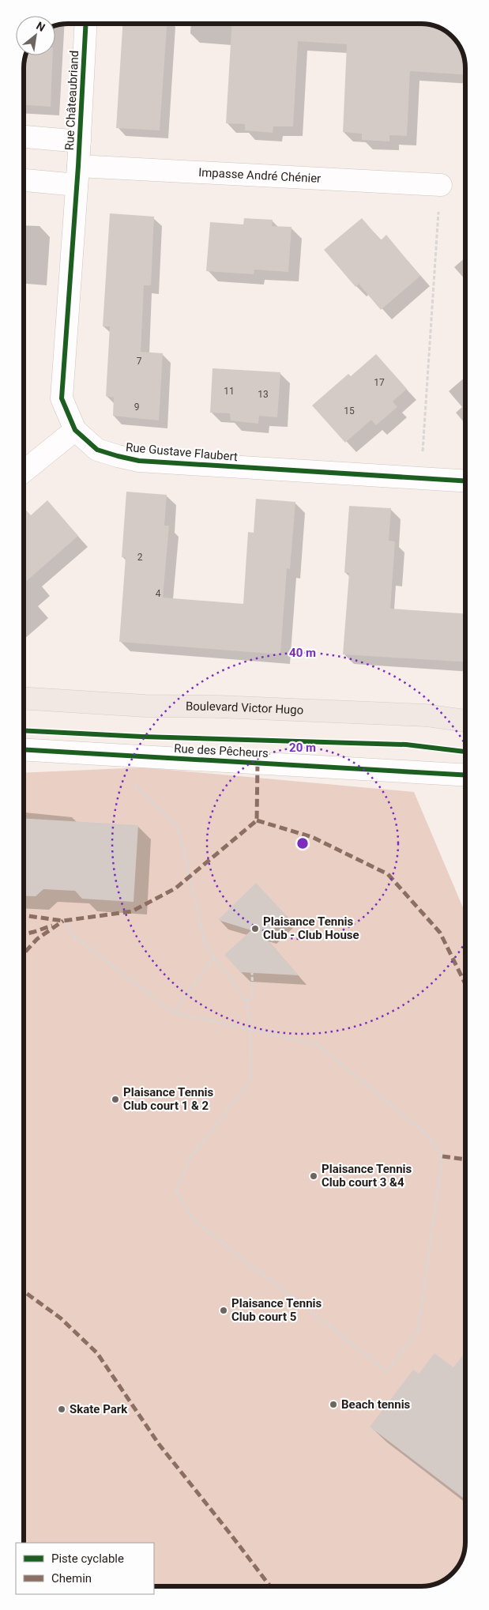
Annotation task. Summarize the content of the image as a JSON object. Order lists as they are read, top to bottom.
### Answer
{
  "streets": {
    "main road": ["Boulevard Victor Hugo"],
    "street": [
      "Rue Châteaubriand",
      "Impasse André Chénier",
      "Rue Gustave Flaubert",
      "Rue des Pêcheurs"
    ]
  },
  "crossings": [
    ["Rue Châteaubriand", "Impasse André Chénier"],
    ["Rue Châteaubriand", "Rue Gustave Flaubert"],
    ["Impasse André Chénier", "Rue Gustave Flaubert"]
  ],
  "places": [
    "Plaisance Tennis Club - Club House",
    "Plaisance Tennis Club court 1 & 2",
    "Plaisance Tennis Club court 3 &4",
    "Plaisance Tennis Club court 5",
    "Beach tennis",
    "Skate Park"
  ],
  "house_numbers": [
    "7",
    "17",
    "11",
    "13",
    "9",
    "15",
    "2",
    "4"
  ],
  "legend": ["Piste cyclable", "Chemin"],
  "north": "top right",
  "rings": ["40 m", "20 m"]
}
